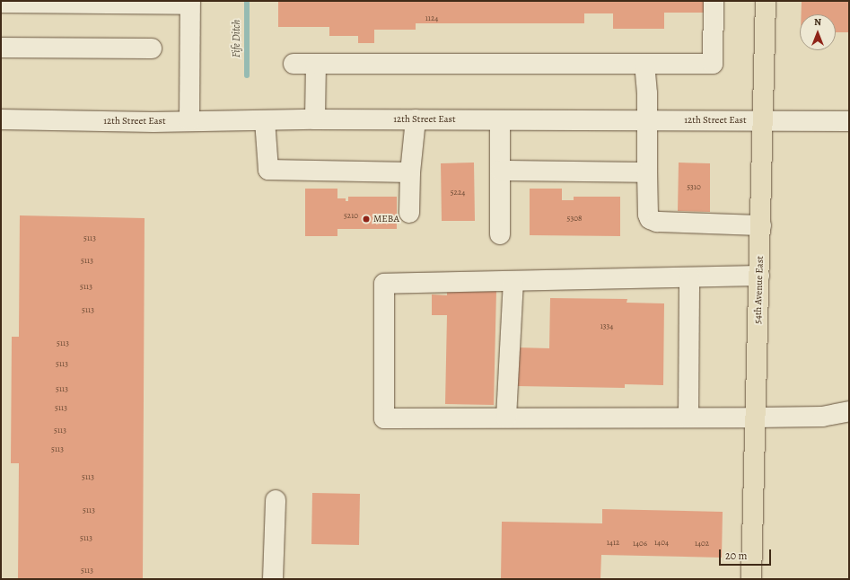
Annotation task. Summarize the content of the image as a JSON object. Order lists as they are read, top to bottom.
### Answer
{
  "streets": {
    "main road": ["54th Avenue East"],
    "street": ["12th Street East"]
  },
  "crossings": [
    ["12th Street East", "54th Avenue East"]
  ],
  "water": ["Fife Ditch"],
  "places": ["MEBA"],
  "house_numbers": [
    "1124",
    "5310",
    "5224",
    "5210",
    "5308",
    "5113",
    "5113",
    "5113",
    "5113",
    "1334",
    "5113",
    "5113",
    "5113",
    "5113",
    "5113",
    "5113",
    "5113",
    "5113",
    "5113",
    "1412",
    "1404",
    "1406",
    "1402",
    "5113"
  ],
  "scale_bar": "20 m",
  "north": "top"
}
